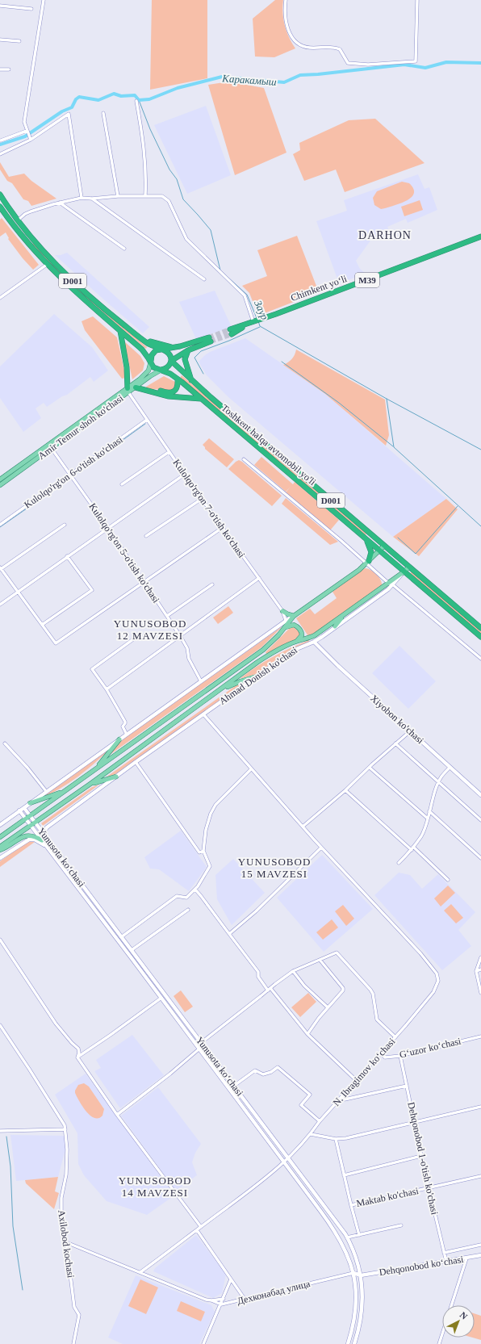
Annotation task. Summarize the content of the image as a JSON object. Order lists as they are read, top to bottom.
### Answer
{
  "streets": {
    "highway": [
      "M39",
      "D001",
      "Chimkent yo‘li",
      "Toshkent halqa avtomobil yo'li"
    ],
    "main road": [
      "Amir Temur shoh ko'chasi",
      "Ahmad Donish ko'chasi",
      "Xiyobon ko'chasi",
      "Yunusota koʻchasi",
      "Dehqonobod koʻchasi"
    ],
    "street": [
      "Kulolqo'rg'on 6-o'tish ko'chasi",
      "Kulolqo'rg'on 7-o'tish ko'chasi",
      "Kulolqo'rg'on 5-o'tish ko'chasi",
      "Gʻuzor koʻchasi",
      "N. Ibragimov koʻchasi",
      "Dehqonobod 1-o'tish ko'chasi",
      "Maktab ko'chasi",
      "Axilobod kochasi",
      "Дехконабад улица"
    ]
  },
  "crossings": [
    ["Amir Temur shoh ko'chasi", "Toshkent halqa avtomobil yo'li"],
    ["Amir Temur shoh ko'chasi", "Kulolqo'rg'on 7-o'tish ko'chasi"],
    ["Amir Temur shoh ko'chasi", "Kulolqo'rg'on 5-o'tish ko'chasi"],
    ["Toshkent halqa avtomobil yo'li", "Ahmad Donish ko'chasi"],
    ["Kulolqo'rg'on 6-o'tish ko'chasi", "Kulolqo'rg'on 7-o'tish ko'chasi"],
    ["Kulolqo'rg'on 6-o'tish ko'chasi", "Kulolqo'rg'on 5-o'tish ko'chasi"],
    ["Kulolqo'rg'on 7-o'tish ko'chasi", "Ahmad Donish ko'chasi"],
    ["Kulolqo'rg'on 5-o'tish ko'chasi", "Ahmad Donish ko'chasi"],
    ["Ahmad Donish ko'chasi", "Xiyobon ko'chasi"],
    ["Ahmad Donish ko'chasi", "Yunusota koʻchasi"],
    ["Yunusota koʻchasi", "N. Ibragimov koʻchasi"],
    ["Yunusota koʻchasi", "Dehqonobod koʻchasi"],
    ["Yunusota koʻchasi", "Дехконабад улица"],
    ["Gʻuzor koʻchasi", "N. Ibragimov koʻchasi"],
    ["Gʻuzor koʻchasi", "Dehqonobod 1-o'tish ko'chasi"],
    ["Dehqonobod 1-o'tish ko'chasi", "Maktab ko'chasi"],
    ["Dehqonobod 1-o'tish ko'chasi", "Dehqonobod koʻchasi"]
  ],
  "districts": [
    "DARHON",
    "YUNUSOBOD 12 MAVZESI",
    "YUNUSOBOD 15 MAVZESI",
    "YUNUSOBOD 14 MAVZESI"
  ],
  "water": ["Каракамыш", "Заур"],
  "north": "top right"
}
